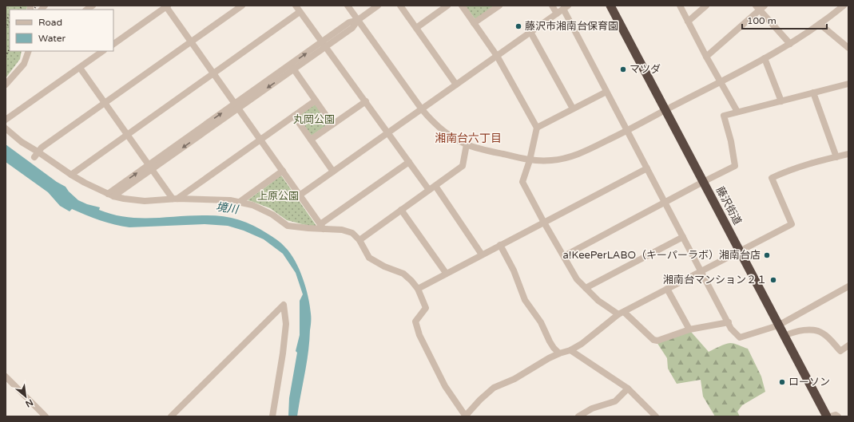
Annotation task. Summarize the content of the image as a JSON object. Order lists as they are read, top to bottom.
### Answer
{
  "streets": {
    "highway": ["藤沢街道"]
  },
  "districts": ["湘南台六丁目"],
  "water": ["境川"],
  "parks": ["丸岡公園", "上原公園"],
  "places": [
    "藤沢市湘南台保育園",
    "マツダ",
    "a!KeePerLABO（キーパーラボ）湘南台店",
    "湘南台マンション２１",
    "ローソン"
  ],
  "legend": ["Road", "Water"],
  "scale_bar": "100 m",
  "north": "bottom right"
}
